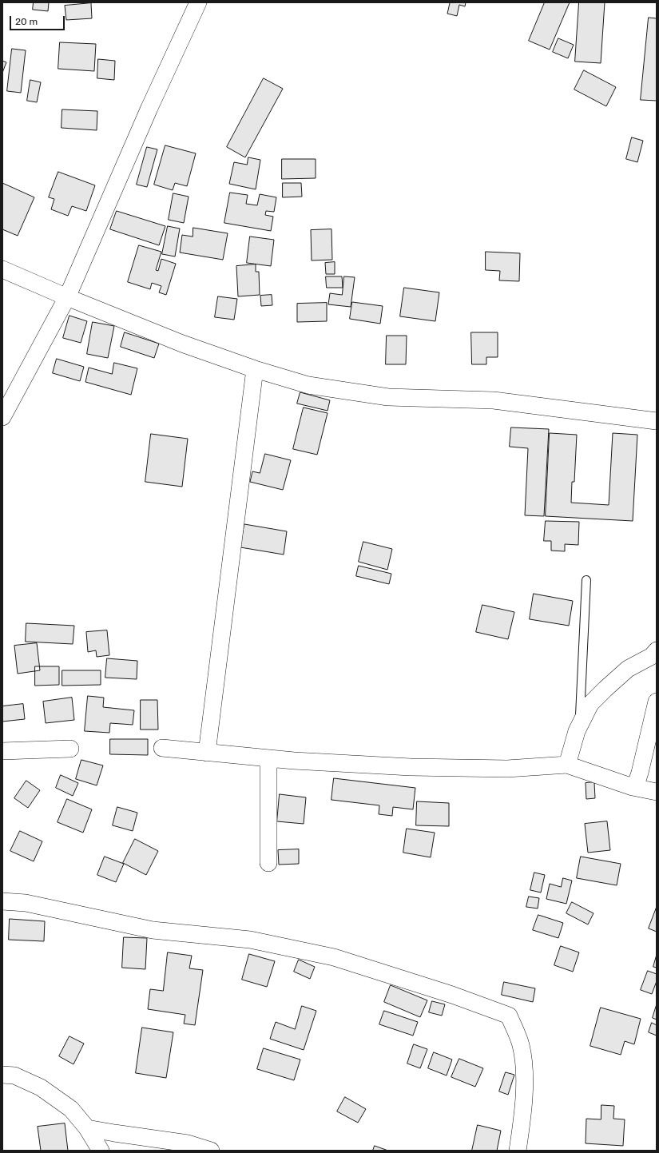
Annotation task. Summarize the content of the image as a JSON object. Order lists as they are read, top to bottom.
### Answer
{
  "scale_bar": "20 m"
}
